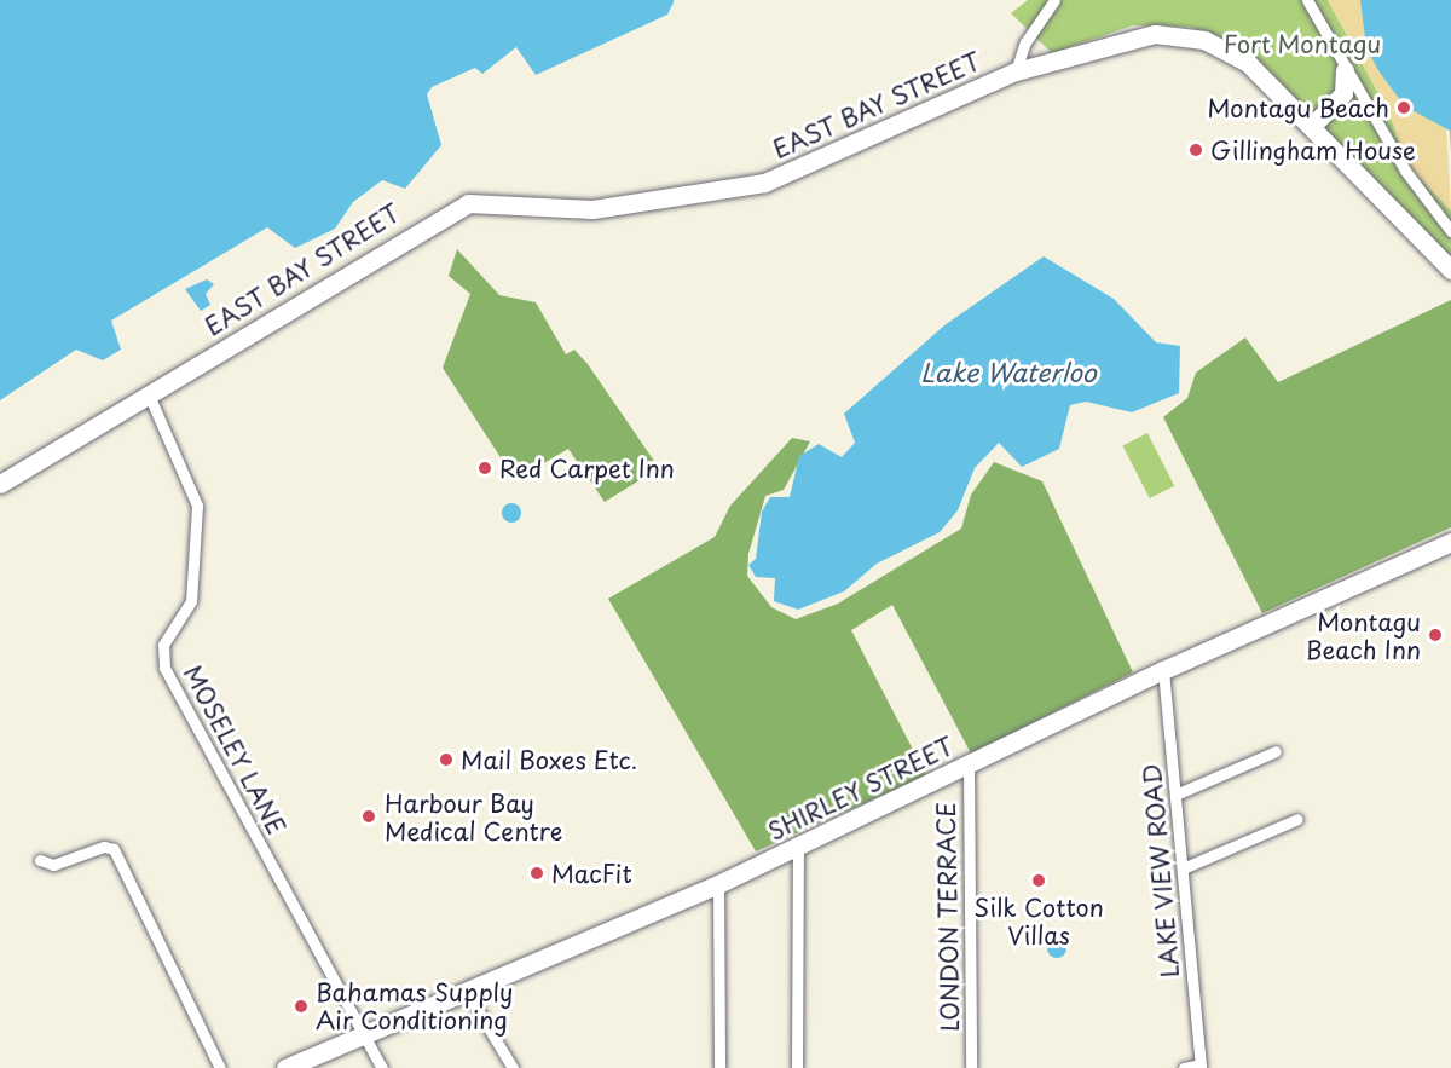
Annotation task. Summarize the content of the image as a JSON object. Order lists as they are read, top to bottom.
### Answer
{
  "streets": {
    "highway": ["EAST BAY STREET", "SHIRLEY STREET"],
    "street": ["MOSELEY LANE", "LAKE VIEW ROAD", "LONDON TERRACE"]
  },
  "crossings": [
    ["EAST BAY STREET", "MOSELEY LANE"],
    ["MOSELEY LANE", "SHIRLEY STREET"],
    ["SHIRLEY STREET", "LAKE VIEW ROAD"],
    ["SHIRLEY STREET", "LONDON TERRACE"]
  ],
  "water": ["Lake Waterloo"],
  "parks": ["Fort Montagu"],
  "places": [
    "Montagu Beach",
    "Gillingham House",
    "Red Carpet Inn",
    "Montagu Beach Inn",
    "Mail Boxes Etc.",
    "Harbour Bay Medical Centre",
    "MacFit",
    "Silk Cotton Villas",
    "Bahamas Supply Air Conditioning"
  ]
}
